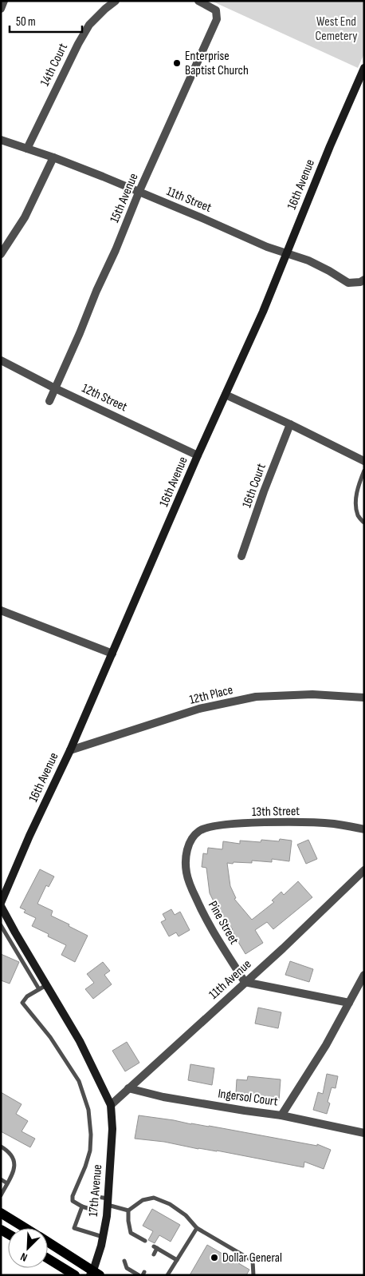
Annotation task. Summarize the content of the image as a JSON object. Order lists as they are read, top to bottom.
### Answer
{
  "streets": {
    "street": [
      "14th Court",
      "16th Avenue",
      "15th Avenue",
      "11th Street",
      "12th Street",
      "16th Court",
      "12th Place",
      "13th Street",
      "Pine Street",
      "11th Avenue",
      "Ingersol Court",
      "17th Avenue"
    ]
  },
  "crossings": [
    ["14th Court", "11th Street"],
    ["16th Avenue", "11th Street"],
    ["16th Avenue", "12th Street"],
    ["16th Avenue", "12th Place"],
    ["15th Avenue", "11th Street"],
    ["15th Avenue", "12th Street"],
    ["13th Street", "Pine Street"],
    ["Pine Street", "11th Avenue"],
    ["11th Avenue", "Ingersol Court"],
    ["11th Avenue", "17th Avenue"]
  ],
  "parks": ["West End Cemetery"],
  "places": ["Enterprise Baptist Church", "Dollar General"],
  "scale_bar": "50 m",
  "north": "bottom left"
}
